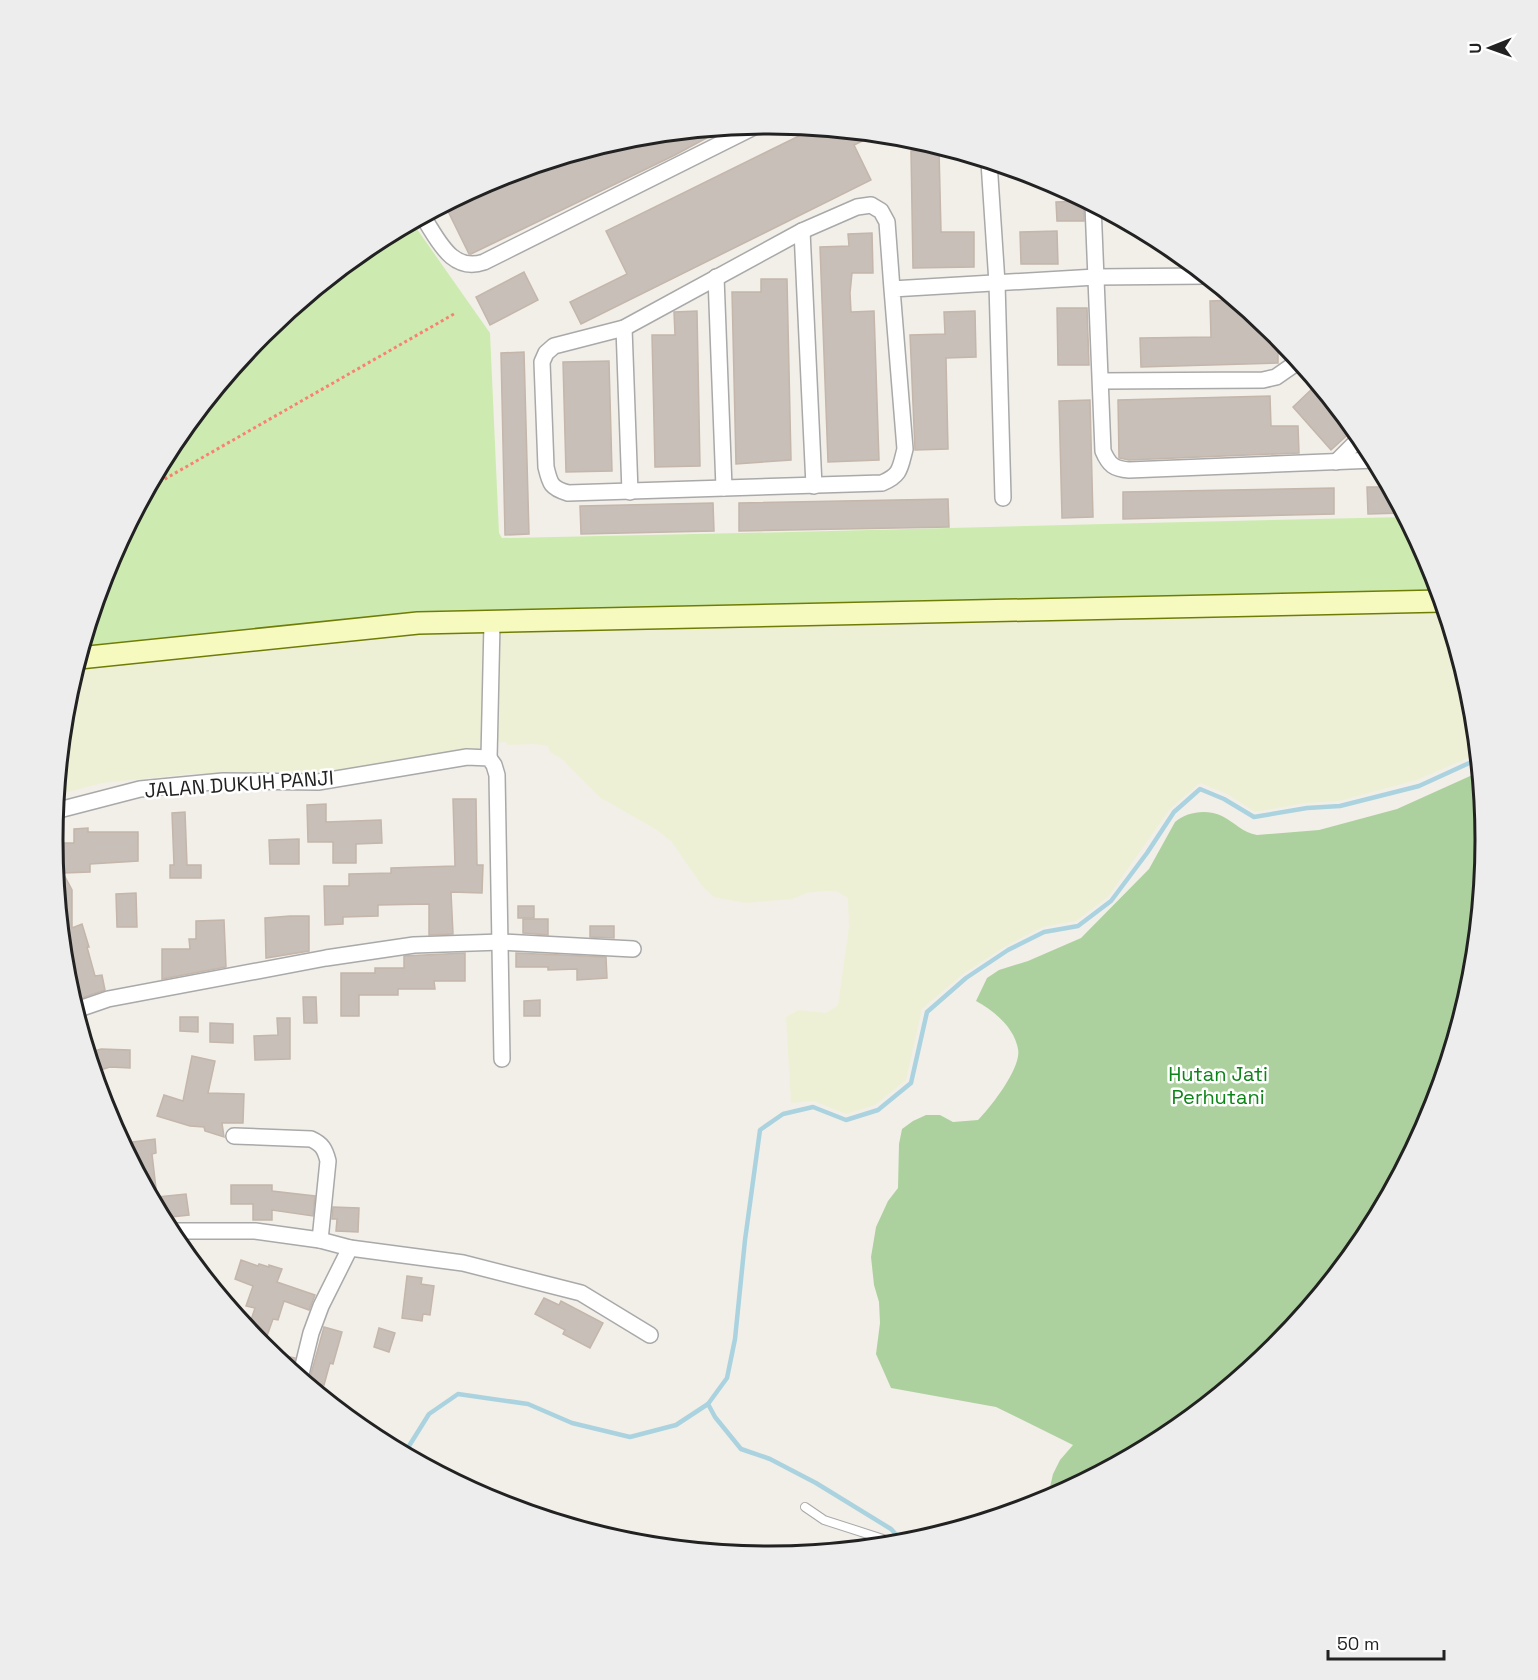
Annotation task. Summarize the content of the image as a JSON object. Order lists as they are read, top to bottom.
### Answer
{
  "streets": {
    "street": ["JALAN DUKUH PANJI"]
  },
  "parks": ["Hutan Jati Perhutani"],
  "scale_bar": "50 m",
  "north": "left"
}
